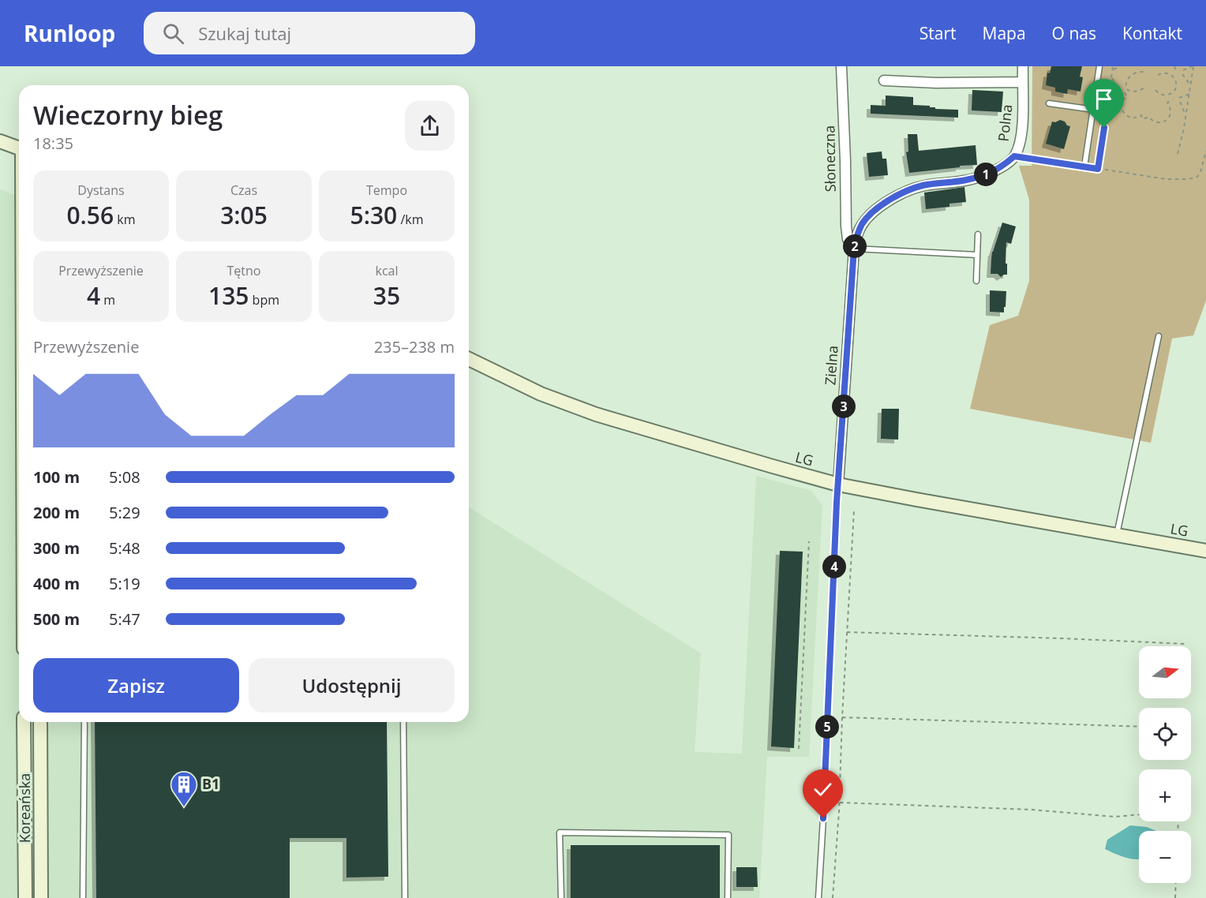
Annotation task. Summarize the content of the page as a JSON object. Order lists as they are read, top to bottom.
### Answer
{
  "streets": {
    "street": [
      "Polna",
      "Słoneczna",
      "Zielna",
      "LG",
      "Koreańska"
    ]
  },
  "crossings": [
    ["Polna", "Słoneczna"],
    ["Polna", "Zielna"],
    ["Słoneczna", "Zielna"],
    ["Zielna", "LG"]
  ],
  "places": {
    "building": ["B1"]
  },
  "north": "right",
  "page": {
    "header": "Runloop",
    "search": "Szukaj tutaj",
    "nav": [
      "Start",
      "Mapa",
      "O nas",
      "Kontakt"
    ],
    "heading": ["Wieczorny bieg", "18:35"],
    "pins": [
      "1",
      "2",
      "3",
      "4",
      "5"
    ],
    "stats": [
      ["Dystans", "0.56 km"],
      ["Czas", "3:05"],
      ["Tempo", "5:30 /km"],
      ["Przewyższenie", "4 m"],
      ["Tętno", "135 bpm"],
      ["kcal", "35"]
    ],
    "chart": ["Przewyższenie", "235–238 m"],
    "list": [
      {
        "name": "100 m",
        "note": "5:08"
      },
      {
        "name": "200 m",
        "note": "5:29"
      },
      {
        "name": "300 m",
        "note": "5:48"
      },
      {
        "name": "400 m",
        "note": "5:19"
      },
      {
        "name": "500 m",
        "note": "5:47"
      }
    ],
    "map_buttons": ["+", "−"],
    "buttons": ["Zapisz", "Udostępnij"]
  }
}
